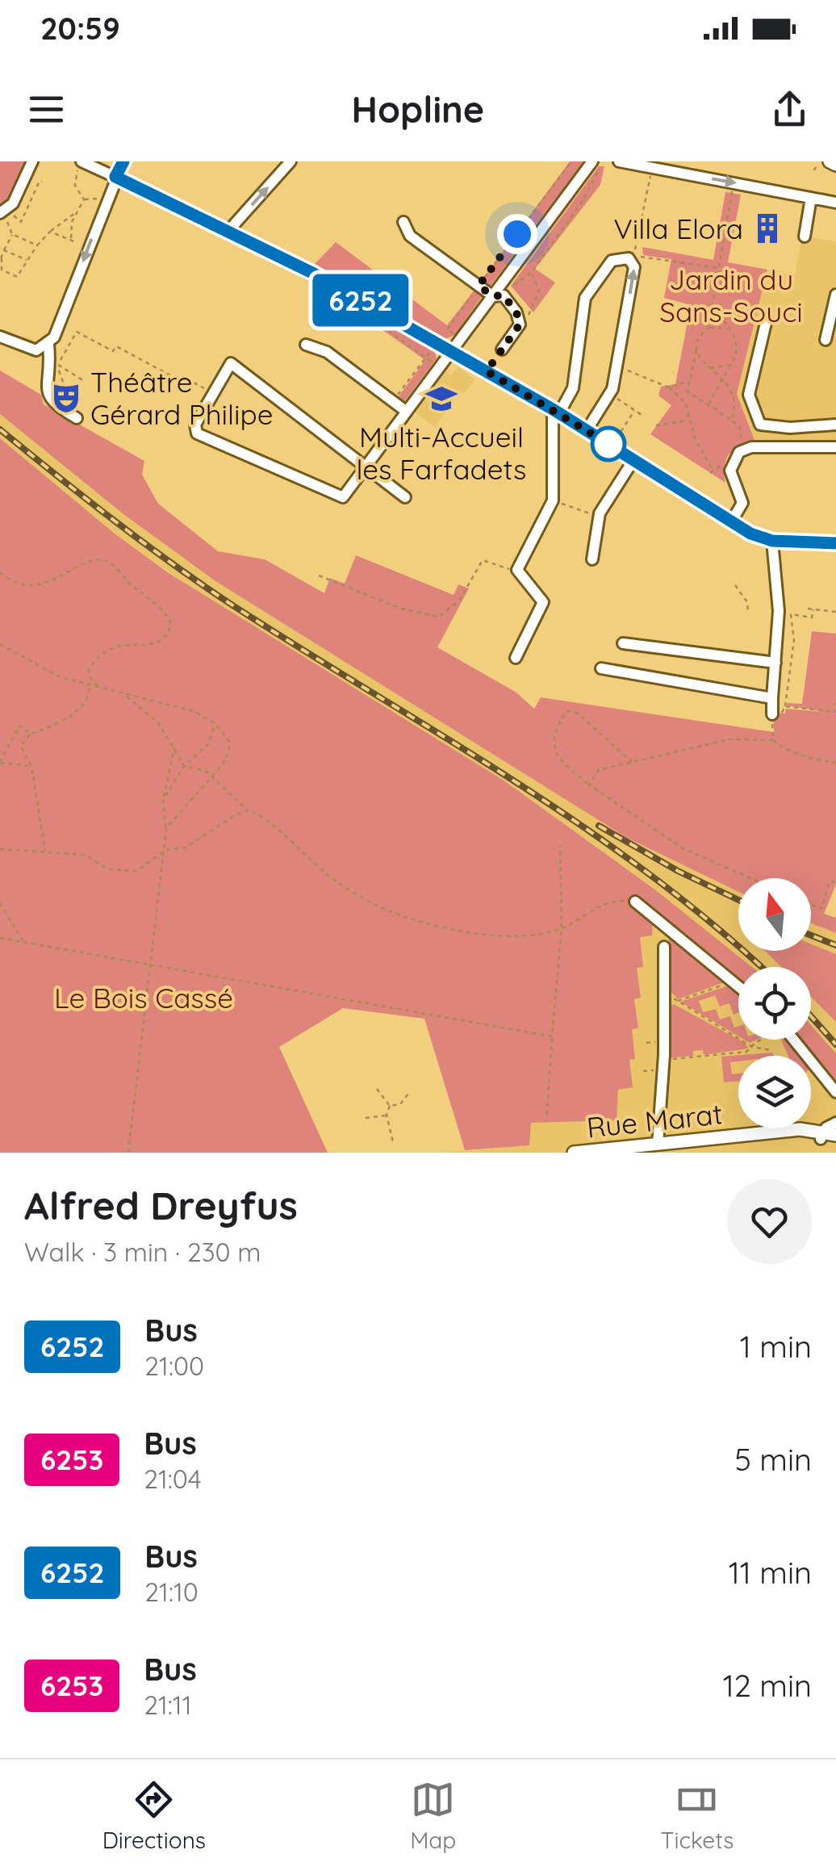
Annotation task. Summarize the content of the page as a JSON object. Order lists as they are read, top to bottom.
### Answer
{
  "streets": {
    "main road": ["Rue Marat"]
  },
  "parks": ["Jardin du Sans-Souci", "Le Bois Cassé"],
  "places": {
    "building": ["Villa Elora"],
    "theatre": ["Théâtre Gérard Philipe"],
    "school or university": ["Multi-Accueil les Farfadets"]
  },
  "lines": ["bus line 6252"],
  "north": "top",
  "page": {
    "status": "20:59",
    "header": "Hopline",
    "on_map": "6252",
    "heading": ["Alfred Dreyfus", "Walk · 3 min · 230 m"],
    "list": [
      {
        "mark": "6252",
        "name": "Bus",
        "note": "21:00",
        "value": "1 min"
      },
      {
        "mark": "6253",
        "name": "Bus",
        "note": "21:04",
        "value": "5 min"
      },
      {
        "mark": "6252",
        "name": "Bus",
        "note": "21:10",
        "value": "11 min"
      },
      {
        "mark": "6253",
        "name": "Bus",
        "note": "21:11",
        "value": "12 min"
      }
    ],
    "tabs": ["Directions", "Map", "Tickets"]
  }
}
